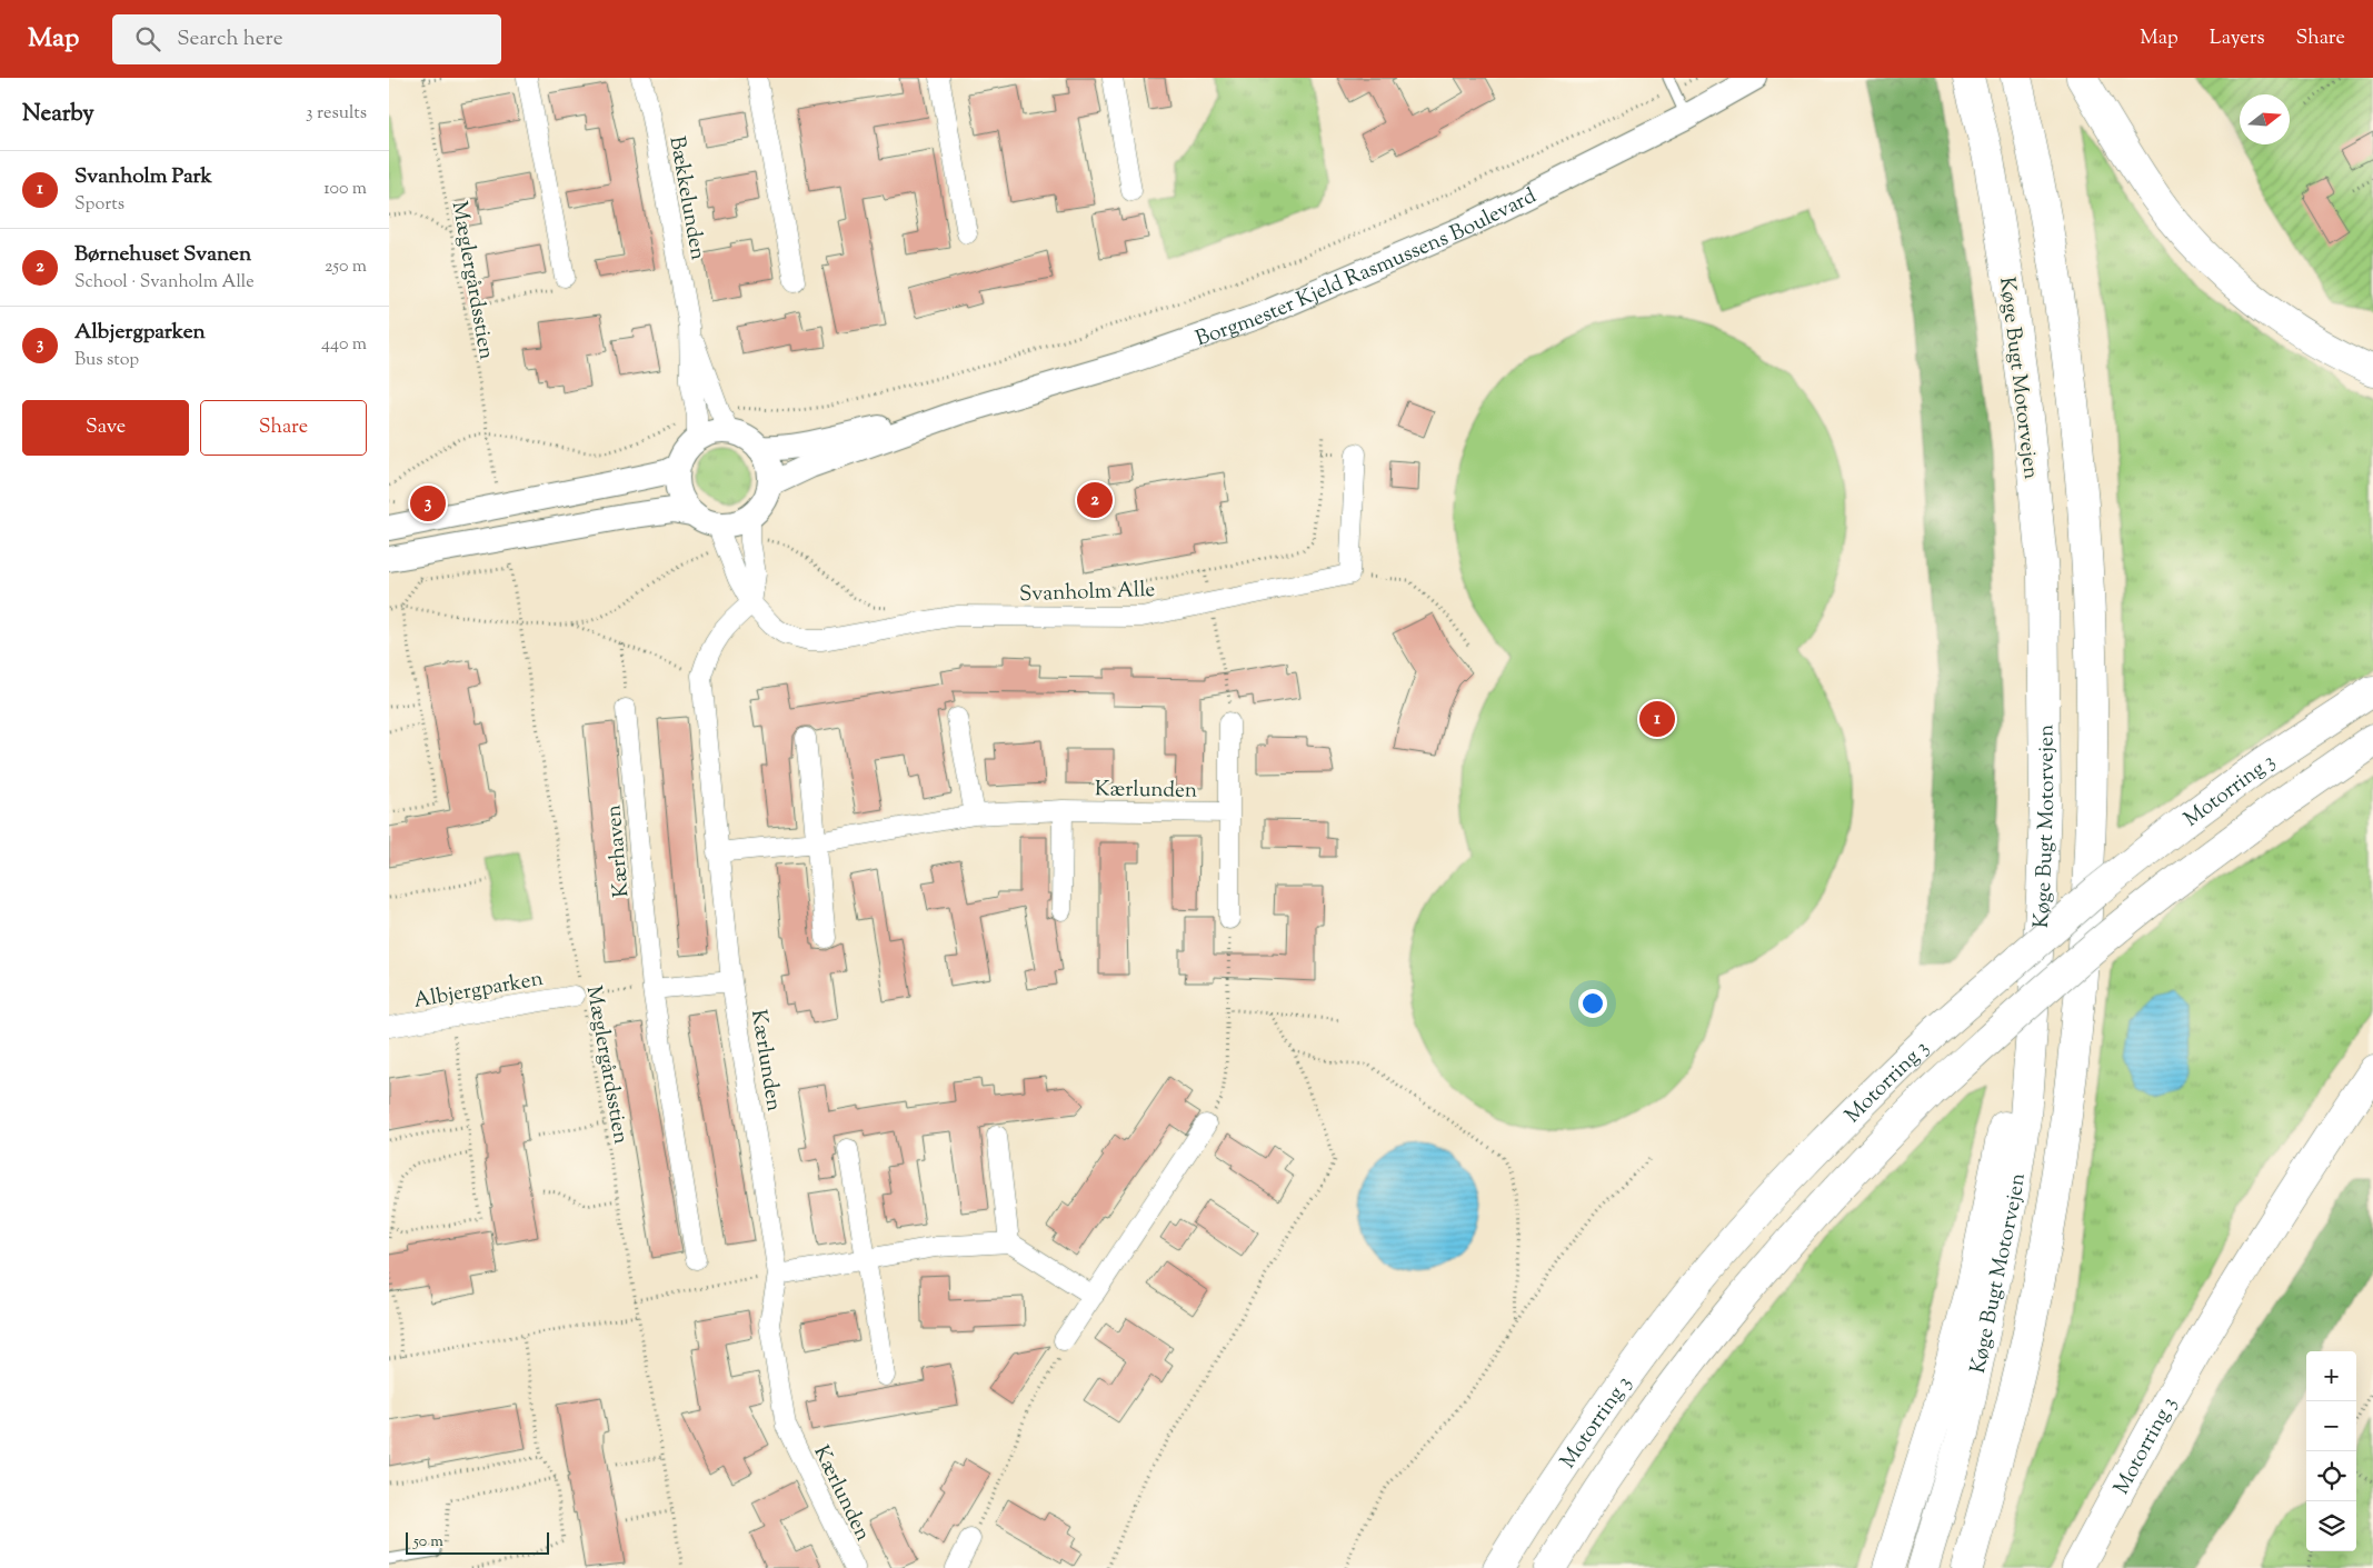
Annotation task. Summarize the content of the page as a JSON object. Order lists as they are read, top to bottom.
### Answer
{
  "streets": {
    "highway": ["Køge Bugt Motorvejen", "Motorring 3"],
    "street": [
      "Bækkelunden",
      "Borgmester Kjeld Rasmussens Boulevard",
      "Svanholm Alle",
      "Kærlunden",
      "Kærhaven",
      "Albjergparken"
    ],
    "path": ["Mæglergårdsstien"]
  },
  "crossings": [
    ["Bækkelunden", "Borgmester Kjeld Rasmussens Boulevard"],
    ["Bækkelunden", "Svanholm Alle"],
    ["Borgmester Kjeld Rasmussens Boulevard", "Svanholm Alle"],
    ["Mæglergårdsstien", "Albjergparken"],
    ["Svanholm Alle", "Kærlunden"]
  ],
  "scale_bar": "50 m",
  "north": "right",
  "page": {
    "header": "Map",
    "search": "Search here",
    "nav": ["Map", "Layers", "Share"],
    "heading": ["Nearby", "3 results"],
    "list": [
      {
        "mark": "1",
        "name": "Svanholm Park",
        "note": "Sports",
        "value": "100 m"
      },
      {
        "mark": "2",
        "name": "Børnehuset Svanen",
        "note": "School · Svanholm Alle",
        "value": "250 m"
      },
      {
        "mark": "3",
        "name": "Albjergparken",
        "note": "Bus stop",
        "value": "440 m"
      }
    ],
    "buttons": ["Save", "Share"],
    "pins": ["2", "3", "1"],
    "map_buttons": ["+", "−"],
    "scale": "50 m"
  }
}
